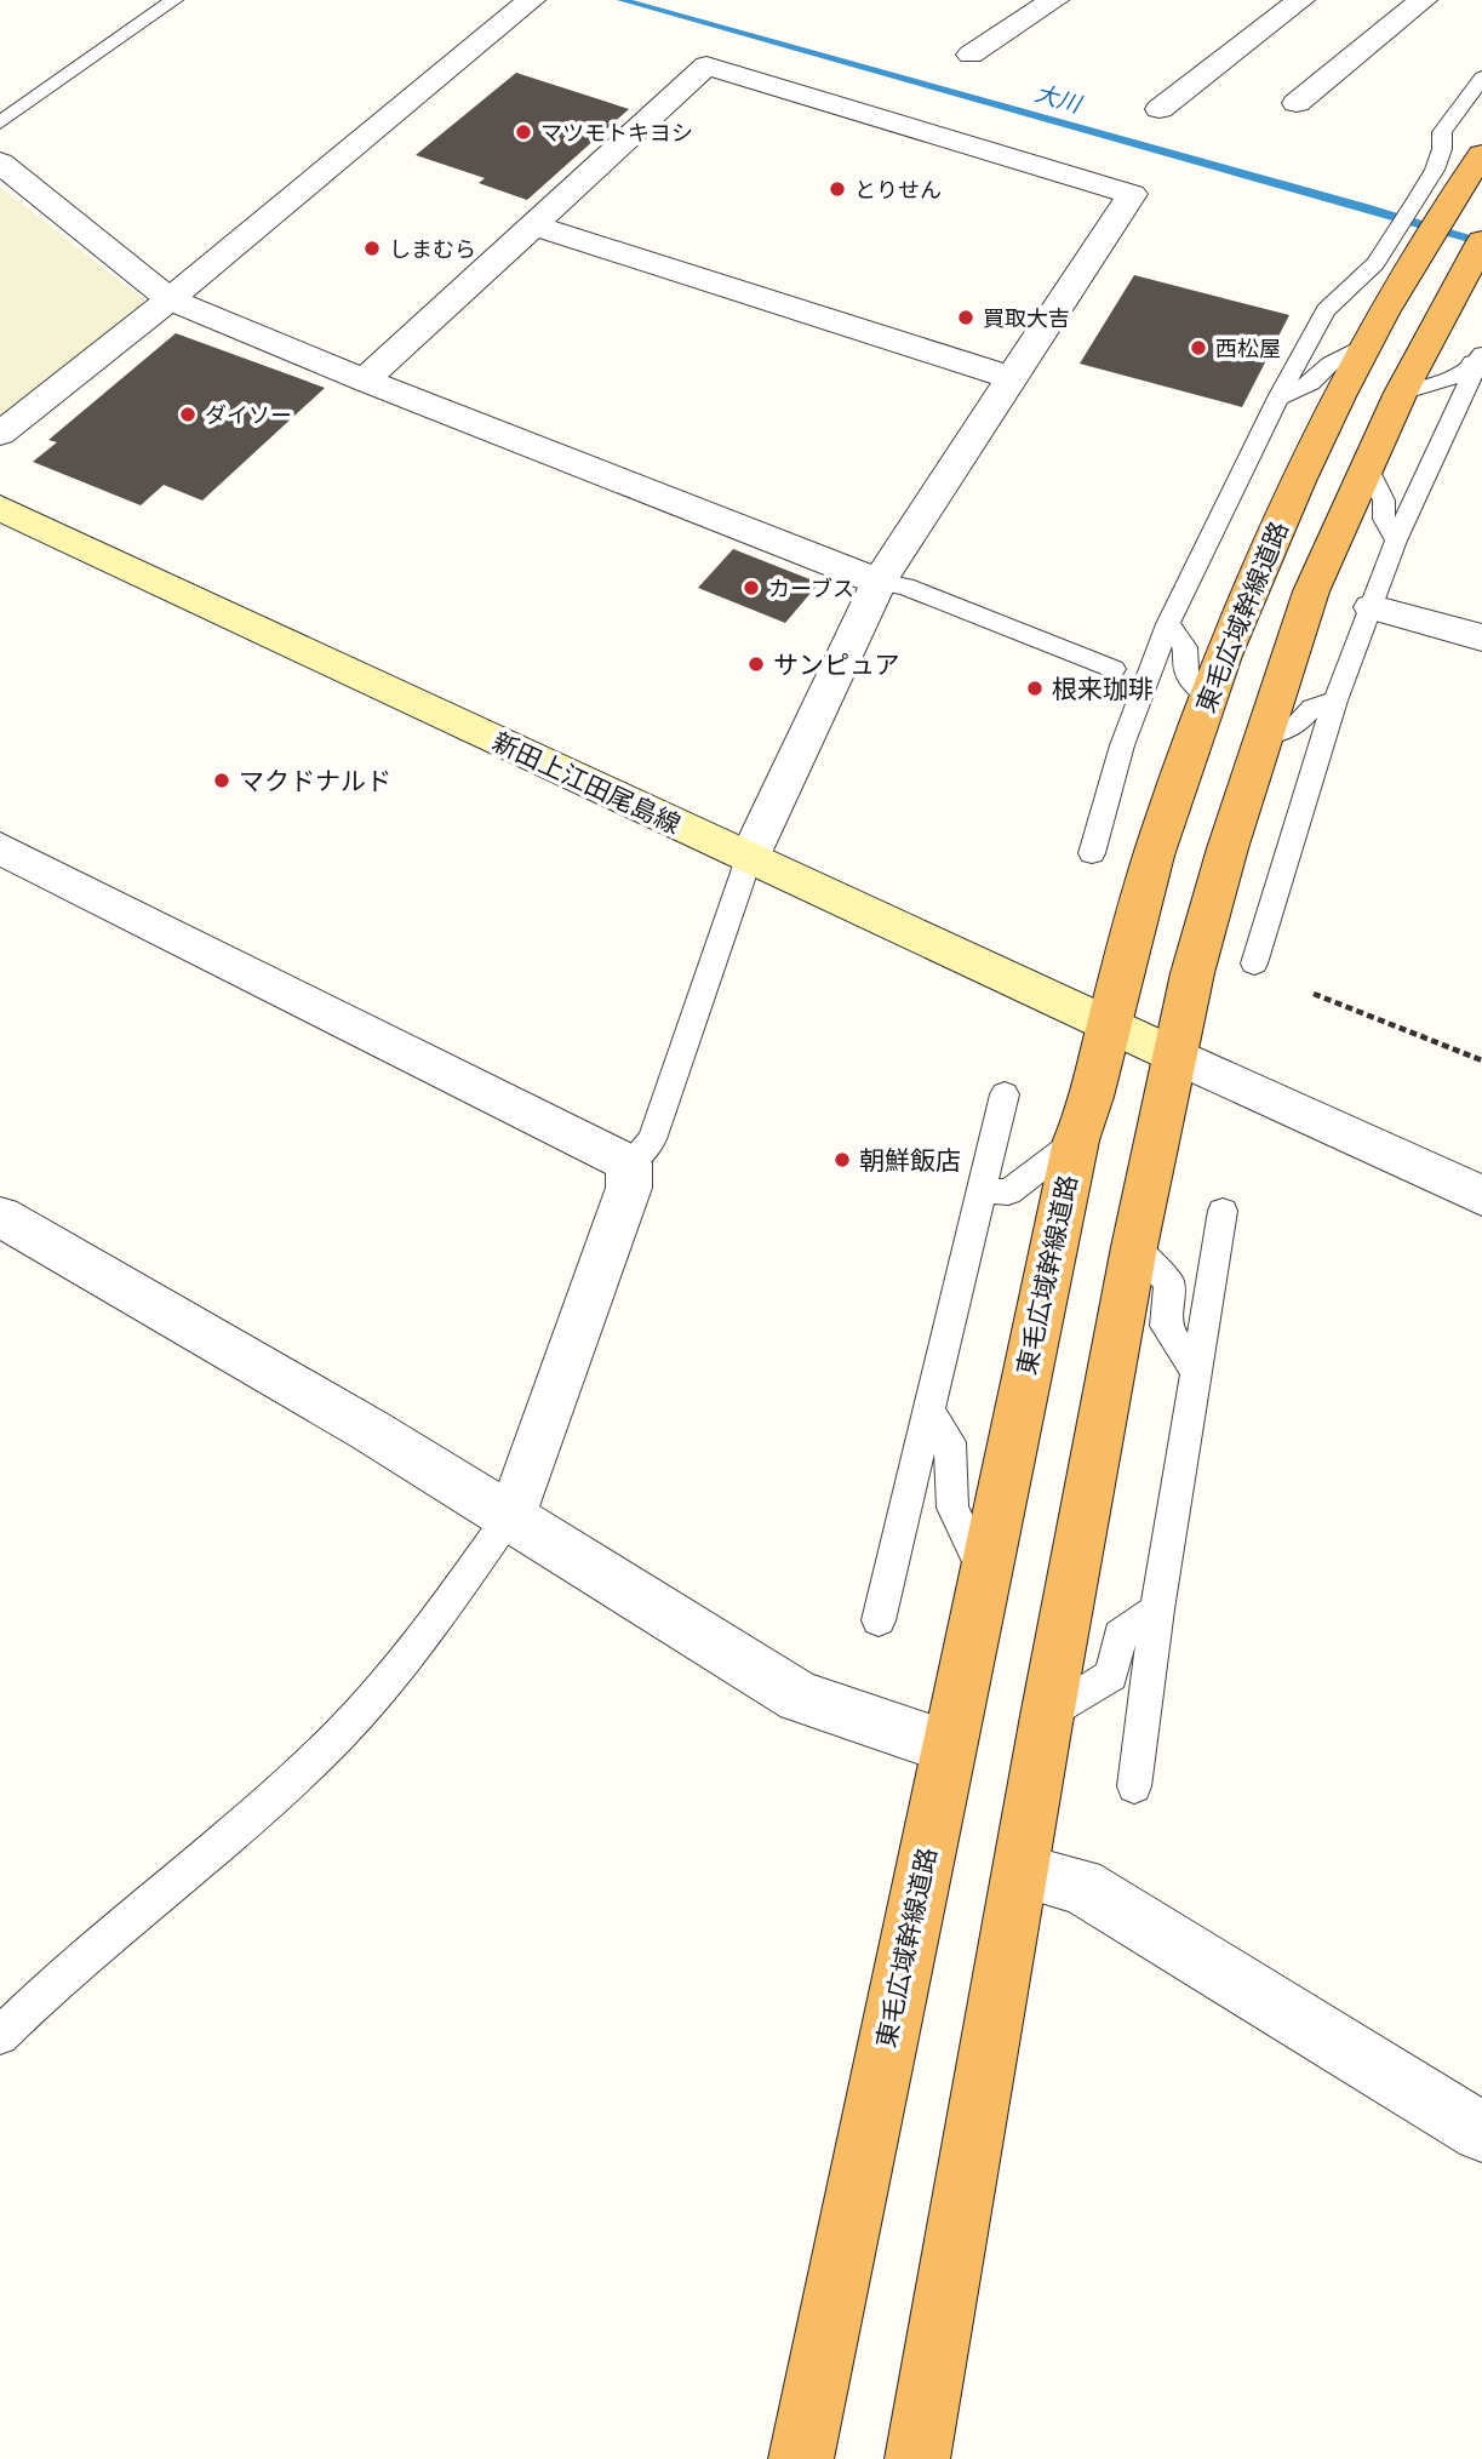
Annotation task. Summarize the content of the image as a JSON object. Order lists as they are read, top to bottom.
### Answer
{
  "streets": {
    "highway": ["東毛広域幹線道路"],
    "main road": ["新田上江田尾島線"]
  },
  "crossings": [
    ["東毛広域幹線道路", "新田上江田尾島線"]
  ],
  "water": ["大川"],
  "places": [
    "マツモトキヨシ",
    "とりせん",
    "しまむら",
    "買取大吉",
    "西松屋",
    "ダイソー",
    "カーブス",
    "サンピュア",
    "根来珈琲",
    "マクドナルド",
    "朝鮮飯店"
  ]
}
